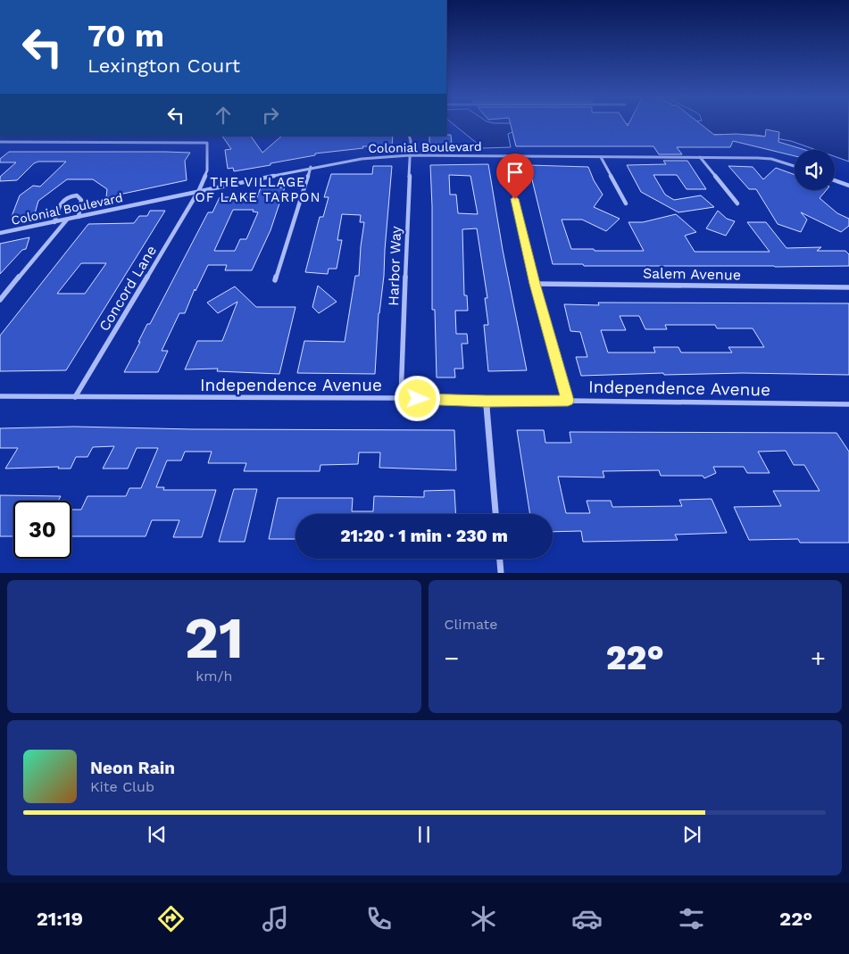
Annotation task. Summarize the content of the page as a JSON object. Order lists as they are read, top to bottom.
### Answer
{
  "streets": {
    "street": [
      "Colonial Boulevard",
      "Harbor Way",
      "Salem Avenue",
      "Concord Lane",
      "Independence Avenue"
    ]
  },
  "crossings": [
    ["Colonial Boulevard", "Harbor Way"],
    ["Colonial Boulevard", "Concord Lane"],
    ["Harbor Way", "Independence Avenue"],
    ["Concord Lane", "Independence Avenue"]
  ],
  "districts": ["THE VILLAGE OF LAKE TARPON"],
  "page": {
    "turn": ["70 m", "Lexington Court"],
    "limit": "30",
    "trip": "21:20 · 1 min · 230 m",
    "tile": [
      ["21", "km/h"],
      "Climate"
    ],
    "heat": ["−", "22°", "+"],
    "song": ["Neon Rain", "Kite Club"],
    "tabs": ["21:19", "22°"]
  }
}
